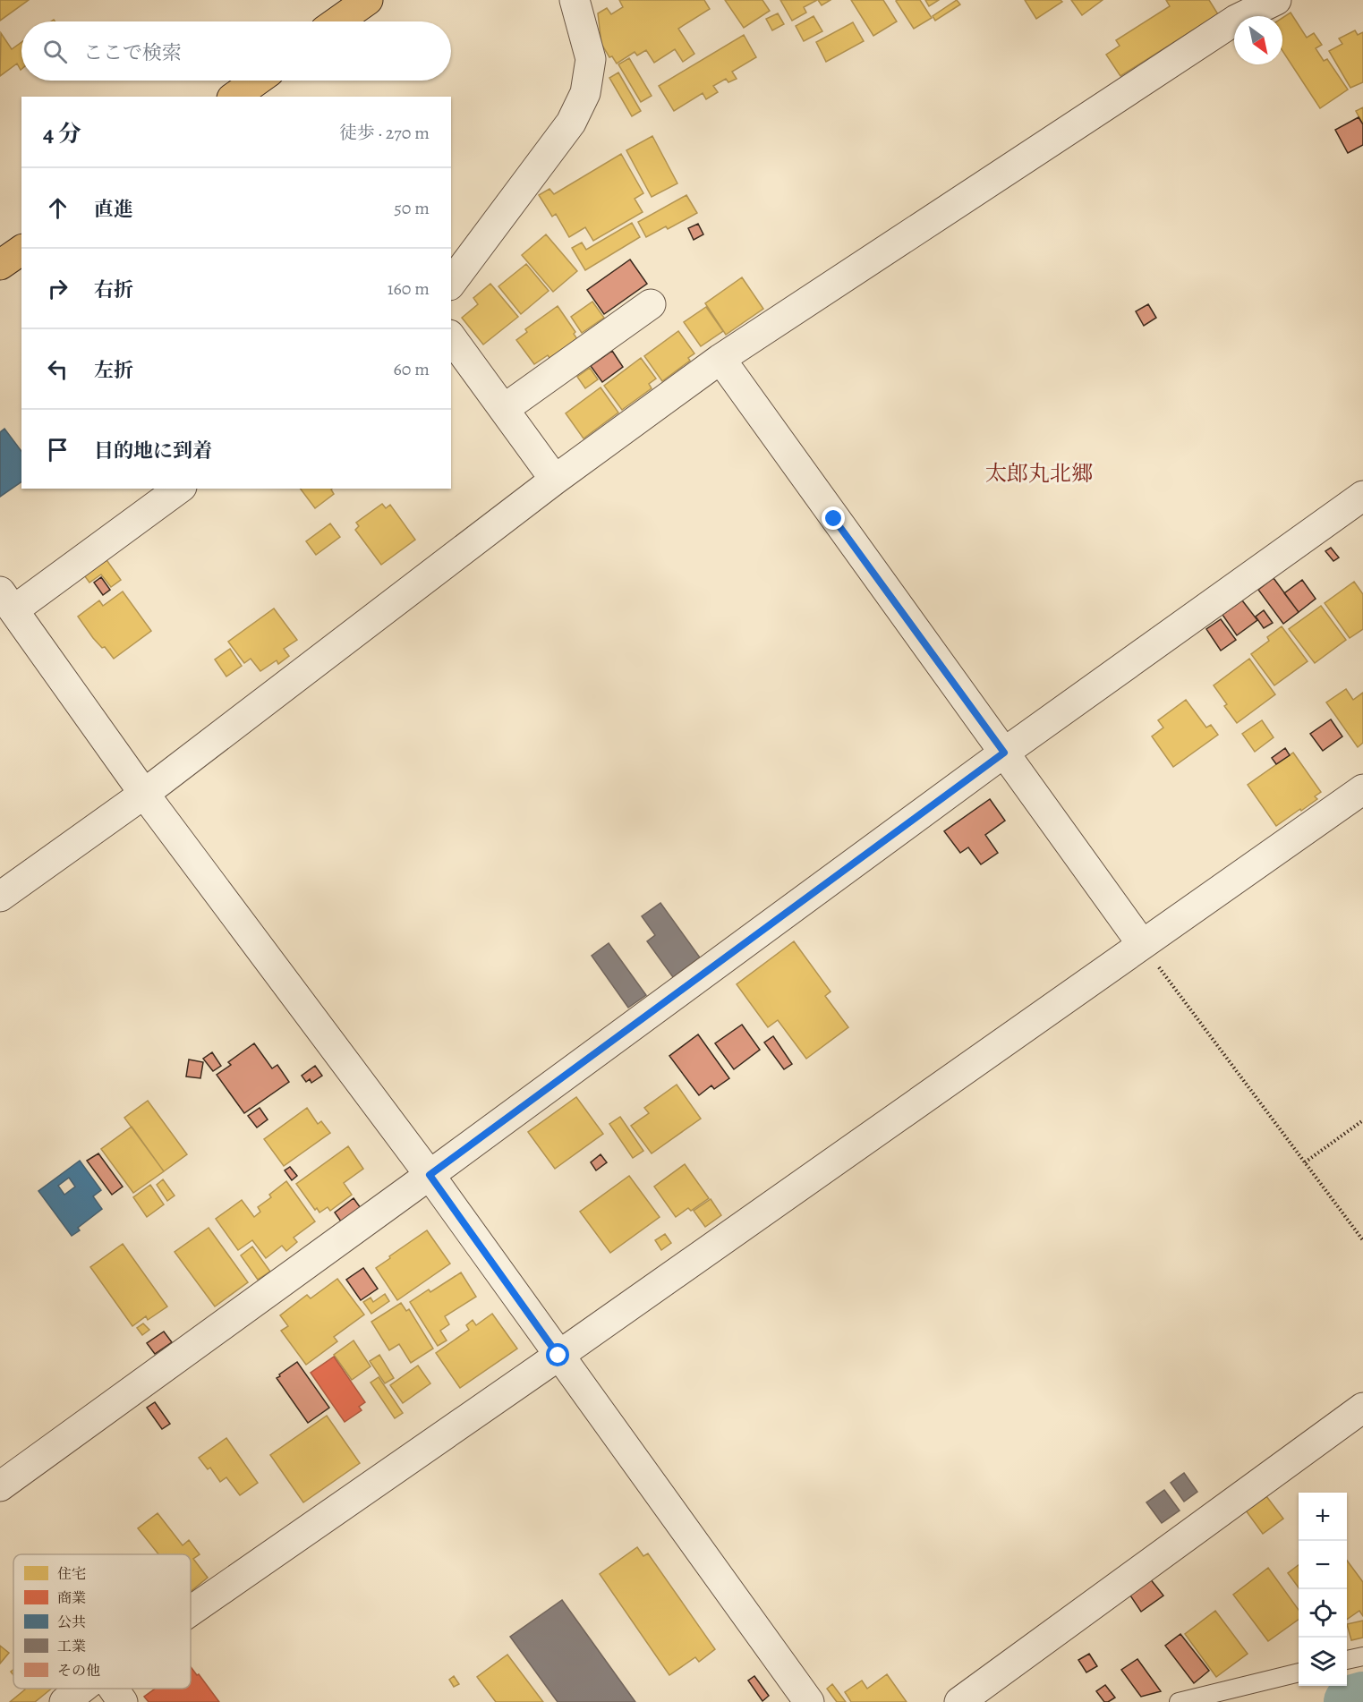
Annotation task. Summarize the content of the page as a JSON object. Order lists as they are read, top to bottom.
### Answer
{
  "districts": ["太郎丸北郷"],
  "legend": [
    "住宅",
    "商業",
    "公共",
    "工業",
    "その他"
  ],
  "north": "bottom right",
  "page": {
    "search": "ここで検索",
    "heading": ["4 分", "徒歩 · 270 m"],
    "list": [
      ["直進", "50 m"],
      ["右折", "160 m"],
      ["左折", "60 m"],
      "目的地に到着"
    ],
    "map_buttons": ["+", "−"]
  }
}
